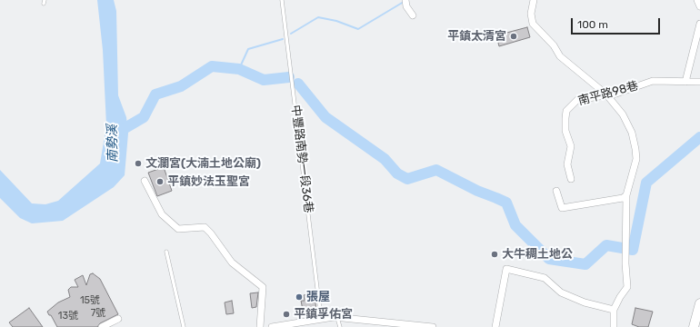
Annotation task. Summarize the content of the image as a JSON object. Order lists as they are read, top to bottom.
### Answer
{
  "streets": {
    "street": ["南平路98巷"],
    "lane": ["中豐路南勢一段36巷"]
  },
  "water": ["南勢溪"],
  "places": [
    "平鎮太清宮",
    "文瀾宮(大湳土地公廟)",
    "平鎮妙法玉聖宮",
    "大牛稠土地公",
    "張屋",
    "平鎮孚佑宮"
  ],
  "house_numbers": ["15號", "7號", "13號"],
  "scale_bar": "100 m"
}
